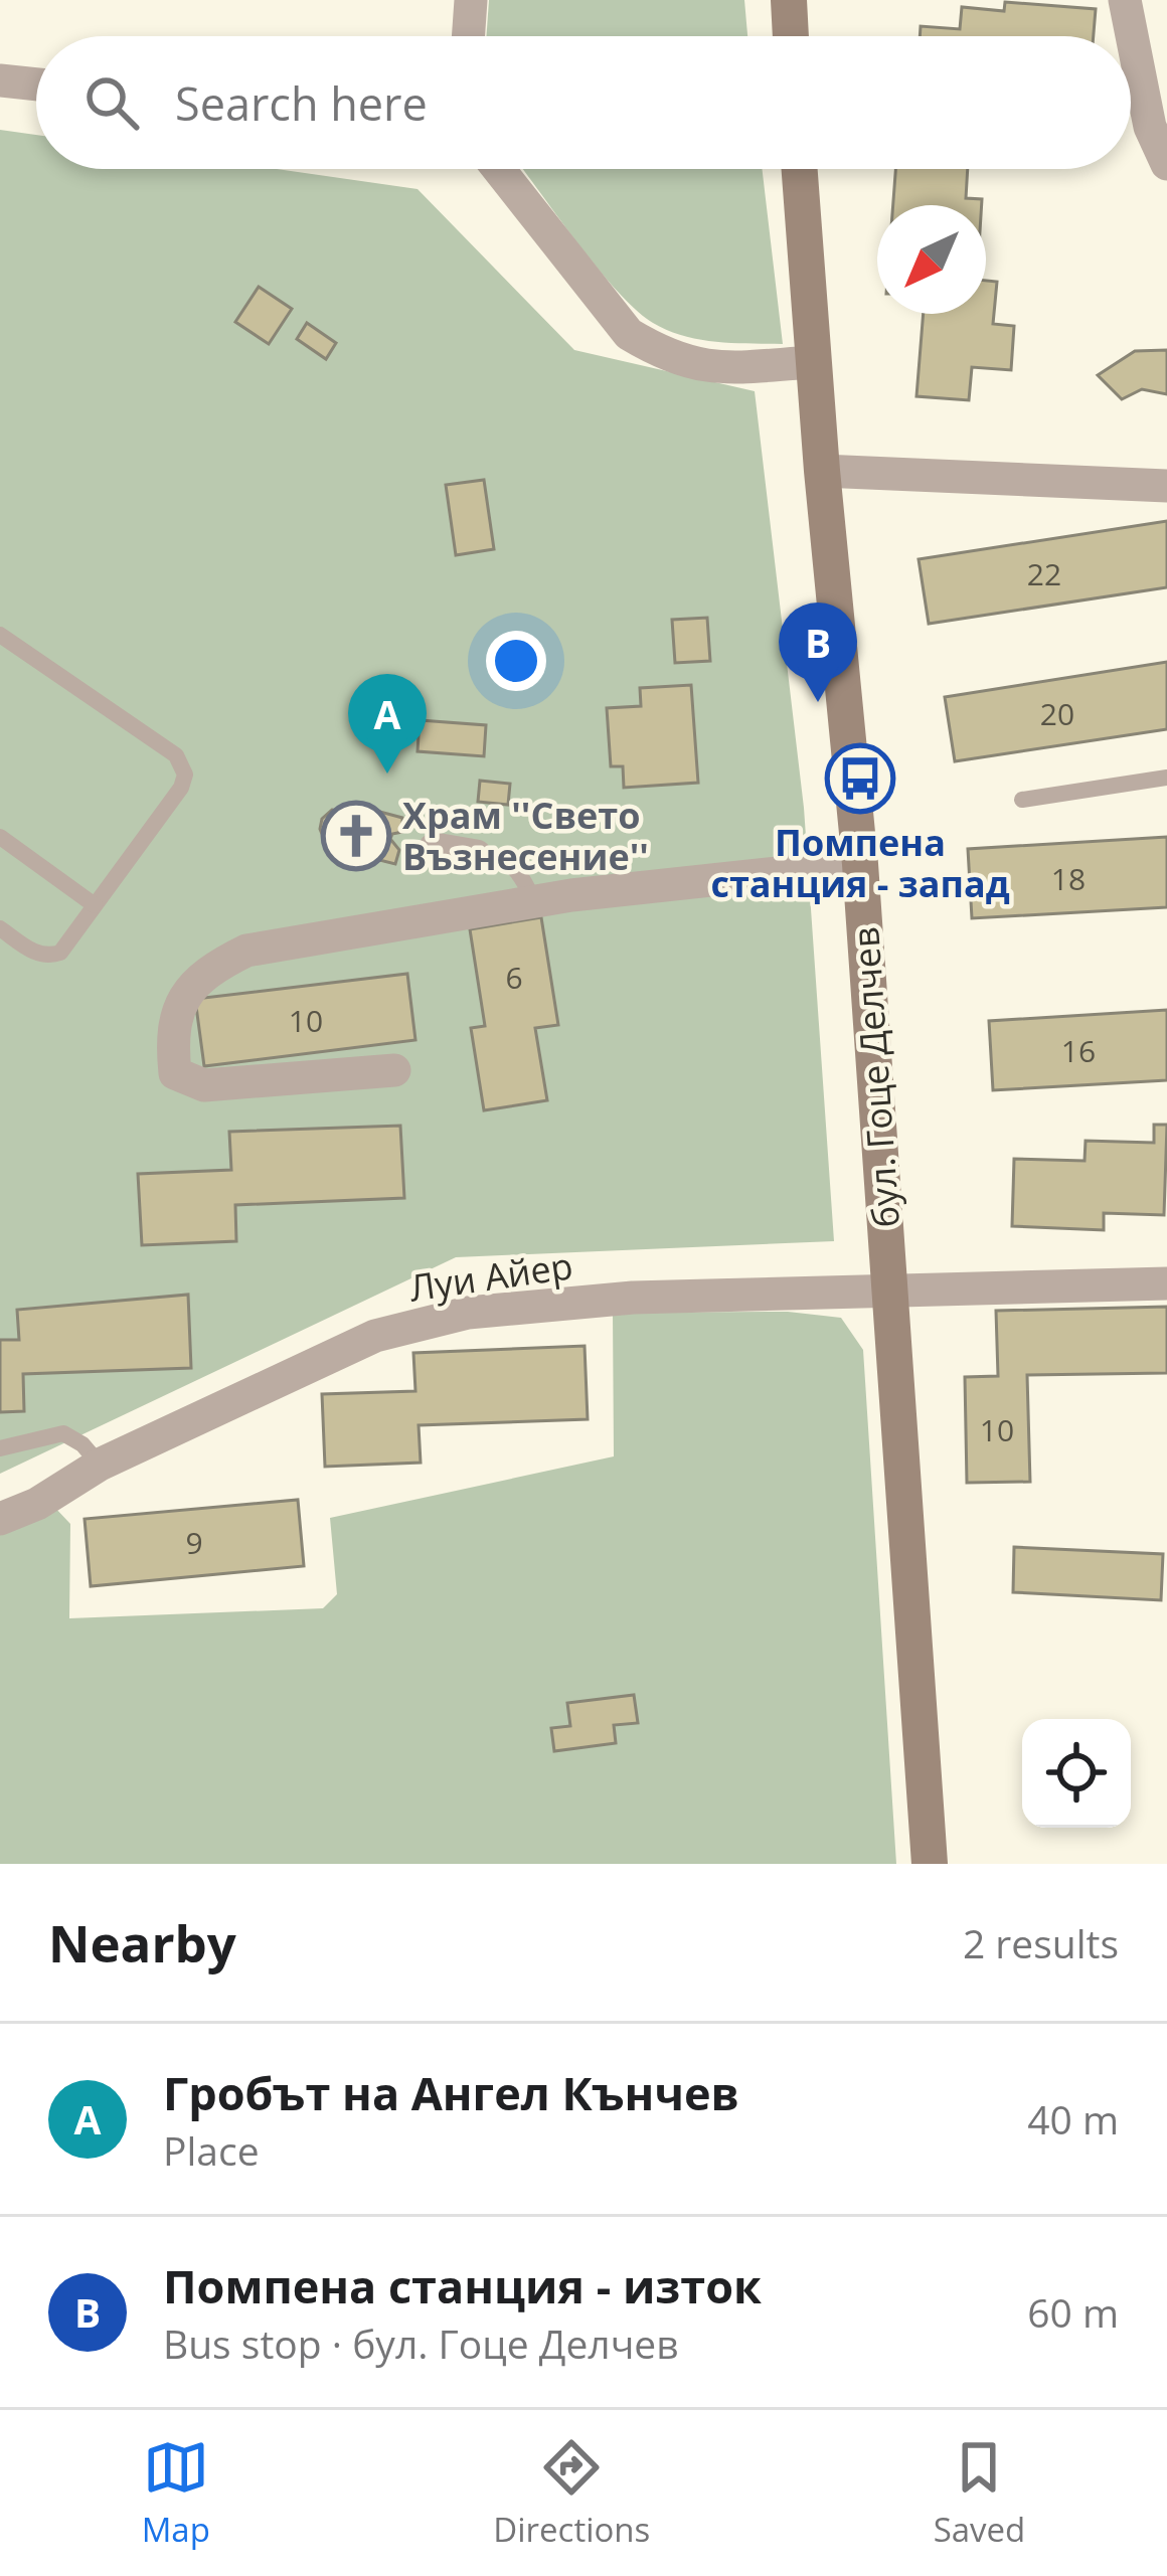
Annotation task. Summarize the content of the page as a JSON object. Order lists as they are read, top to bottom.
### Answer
{
  "streets": {
    "main road": ["бул. Гоце Делчев"],
    "street": ["Луи Айер"]
  },
  "crossings": [
    ["бул. Гоце Делчев", "Луи Айер"]
  ],
  "places": {
    "bus stop": ["Помпена станция - запад"],
    "church": ["Храм ''Свето Възнесение''"]
  },
  "house_numbers": [
    "22",
    "20",
    "18",
    "6",
    "10",
    "16",
    "10",
    "9"
  ],
  "north": "bottom left",
  "page": {
    "search": "Search here",
    "pins": ["B", "A"],
    "heading": ["Nearby", "2 results"],
    "list": [
      {
        "mark": "A",
        "name": "Гробът на Ангел Кънчев",
        "note": "Place",
        "value": "40 m"
      },
      {
        "mark": "B",
        "name": "Помпена станция - изток",
        "note": "Bus stop · бул. Гоце Делчев",
        "value": "60 m"
      }
    ],
    "nav": ["Map", "Directions", "Saved"]
  }
}
